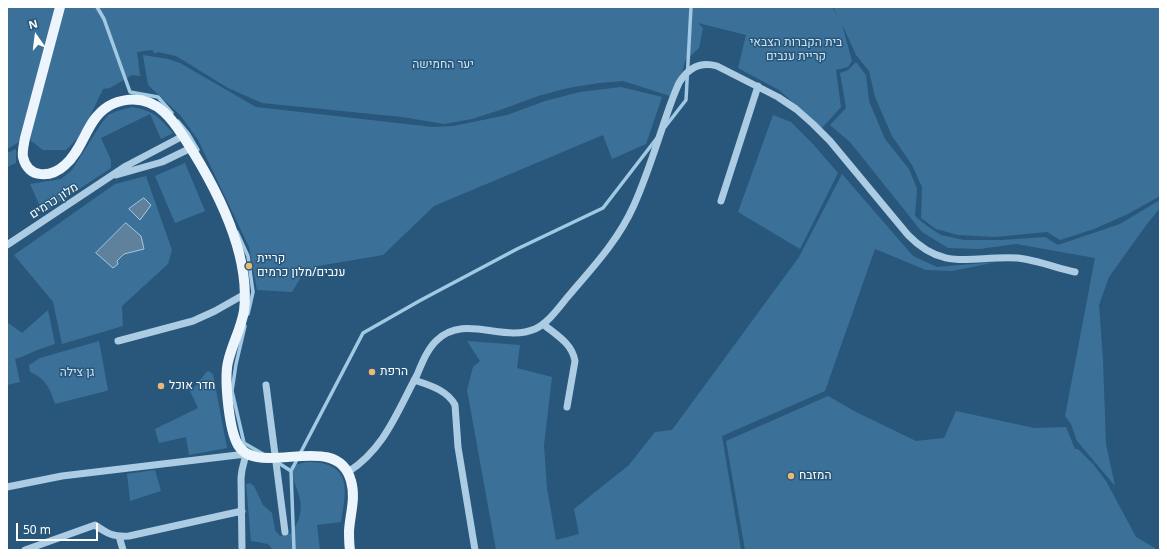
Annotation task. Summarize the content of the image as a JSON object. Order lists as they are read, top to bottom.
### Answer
{
  "streets": {
    "street": ["מלון כרמים"]
  },
  "parks": ["בית הקברות הצבאי קריית ענבים", "יער החמישה", "גן צילה"],
  "places": [
    "קריית ענבים/מלון כרמים",
    "הרפת",
    "חדר אוכל",
    "המזבח"
  ],
  "scale_bar": "50 m",
  "north": "top"
}
